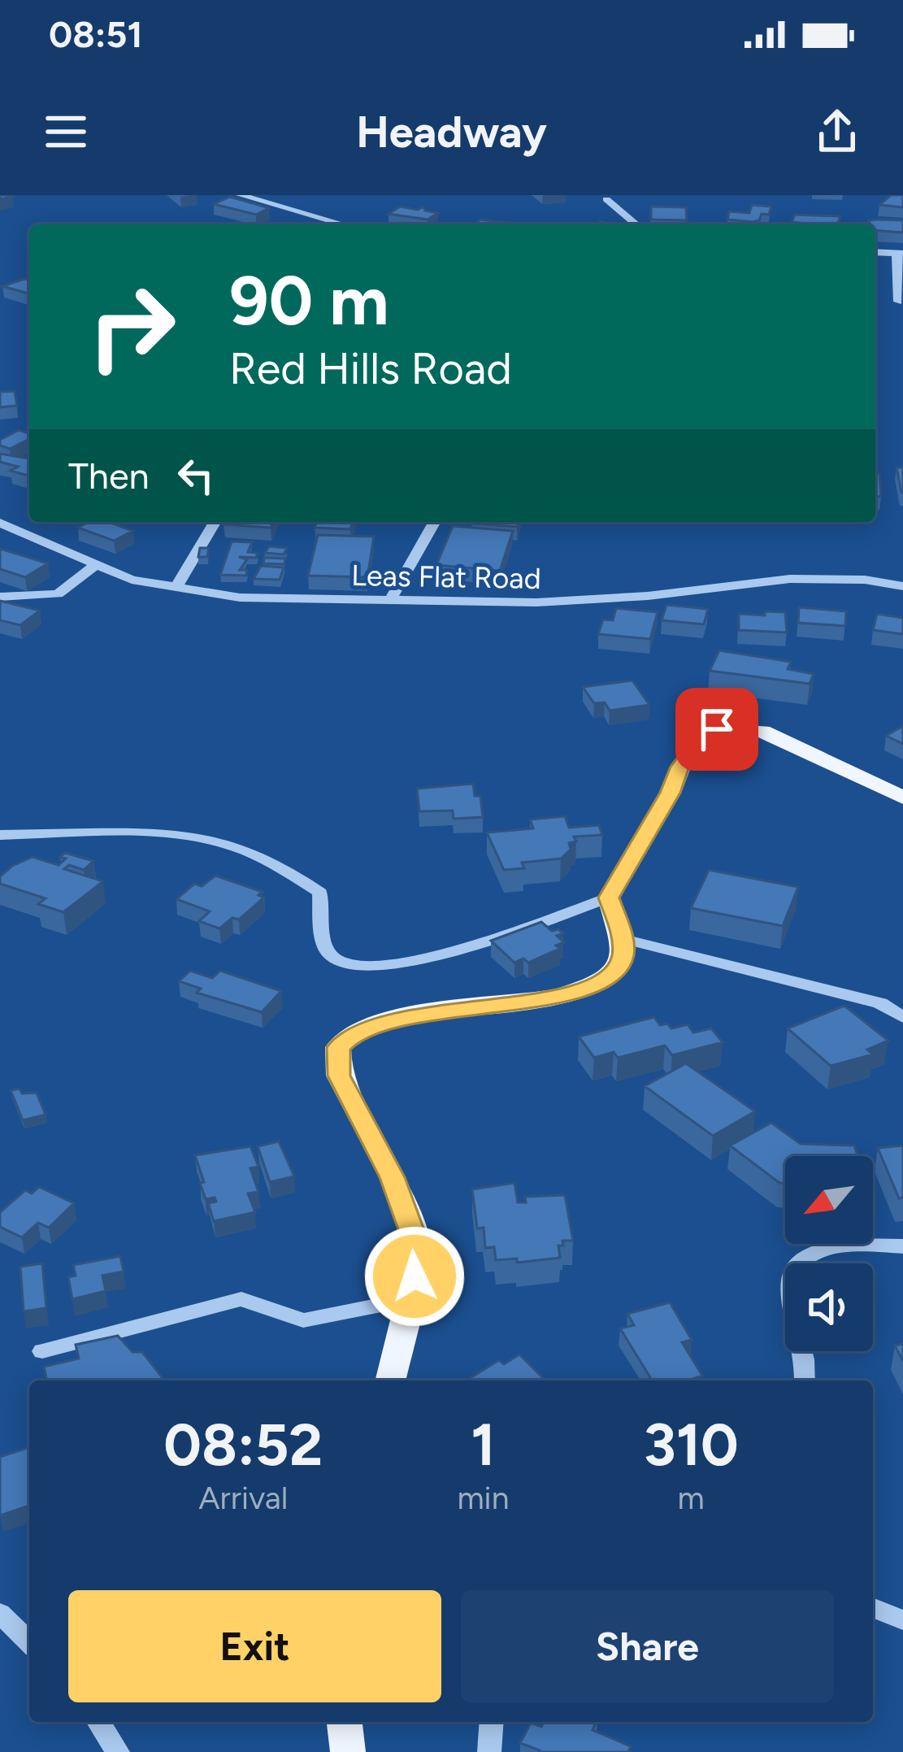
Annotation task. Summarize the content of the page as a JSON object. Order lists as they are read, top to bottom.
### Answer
{
  "streets": {
    "street": ["Leas Flat Road"]
  },
  "north": "bottom left",
  "page": {
    "status": "08:51",
    "header": "Headway",
    "turn": ["90 m", "Red Hills Road"],
    "then": "Then",
    "eta": [
      "08:52",
      "Arrival",
      "1",
      "min",
      "310",
      "m"
    ],
    "buttons": ["Exit", "Share"]
  }
}
